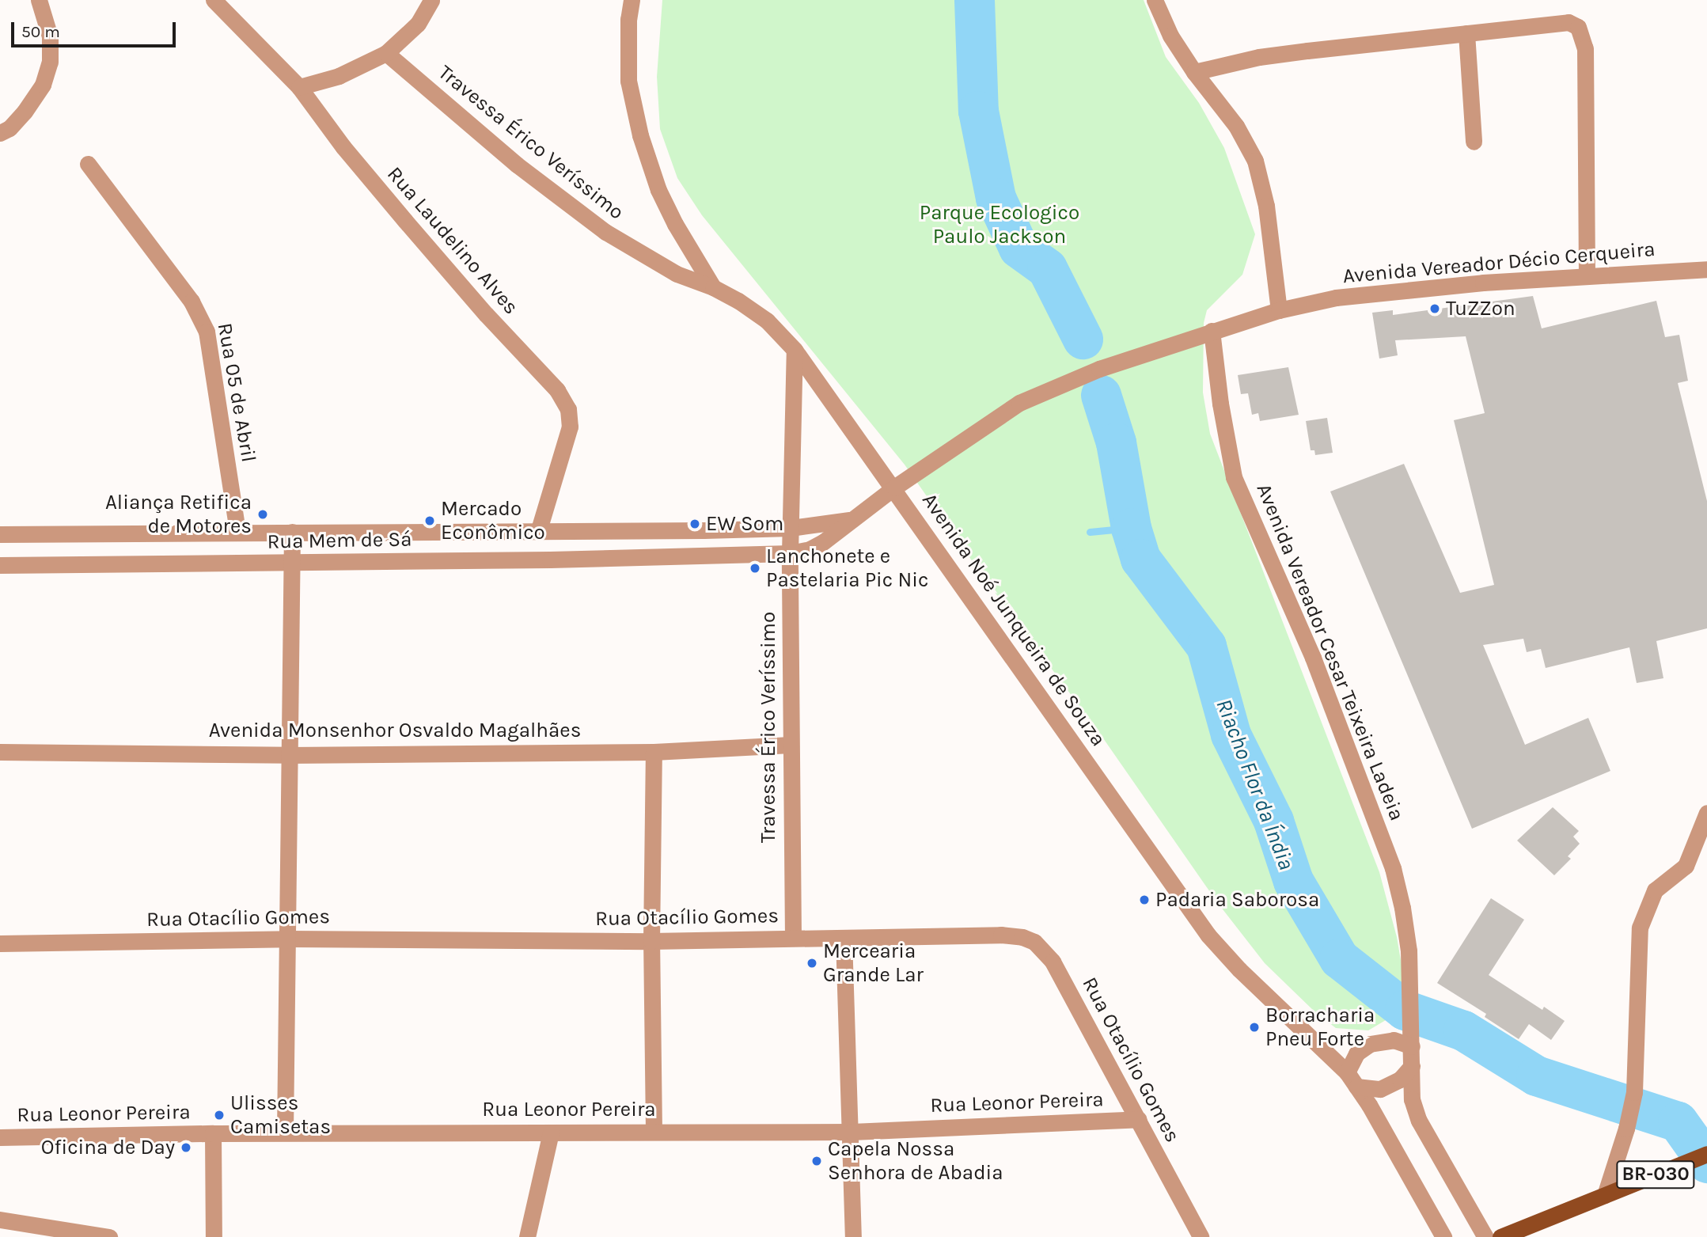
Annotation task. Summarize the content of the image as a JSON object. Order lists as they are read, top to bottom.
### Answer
{
  "streets": {
    "main road": ["BR-030"],
    "street": [
      "Travessa Érico Veríssimo",
      "Rua Laudelino Alves",
      "Avenida Vereador Décio Cerqueira",
      "Rua 05 de Abril",
      "Rua Mem de Sá",
      "Avenida Noé Junqueira de Souza",
      "Avenida Vereador Cesar Teixeira Ladeia",
      "Avenida Monsenhor Osvaldo Magalhães",
      "Rua Otacílio Gomes",
      "Rua Leonor Pereira"
    ]
  },
  "crossings": [
    ["Travessa Érico Veríssimo", "Rua Mem de Sá"],
    ["Travessa Érico Veríssimo", "Avenida Noé Junqueira de Souza"],
    ["Travessa Érico Veríssimo", "Avenida Monsenhor Osvaldo Magalhães"],
    ["Travessa Érico Veríssimo", "Rua Otacílio Gomes"],
    ["Rua Laudelino Alves", "Rua Mem de Sá"],
    ["Avenida Vereador Décio Cerqueira", "Rua Mem de Sá"],
    ["Avenida Vereador Décio Cerqueira", "Avenida Noé Junqueira de Souza"],
    ["Avenida Vereador Décio Cerqueira", "Avenida Vereador Cesar Teixeira Ladeia"],
    ["Rua 05 de Abril", "Rua Mem de Sá"],
    ["Avenida Noé Junqueira de Souza", "Avenida Vereador Cesar Teixeira Ladeia"],
    ["Rua Otacílio Gomes", "Rua Leonor Pereira"]
  ],
  "water": ["Riacho Flor da Índia"],
  "parks": ["Parque Ecologico Paulo Jackson"],
  "places": [
    "TuZZon",
    "Aliança Retifica de Motores",
    "Mercado Econômico",
    "EW Som",
    "Lanchonete e Pastelaria Pic Nic",
    "Padaria Saborosa",
    "Mercearia Grande Lar",
    "Borracharia Pneu Forte",
    "Ulisses Camisetas",
    "Oficina de Day",
    "Capela Nossa Senhora de Abadia"
  ],
  "scale_bar": "50 m"
}
